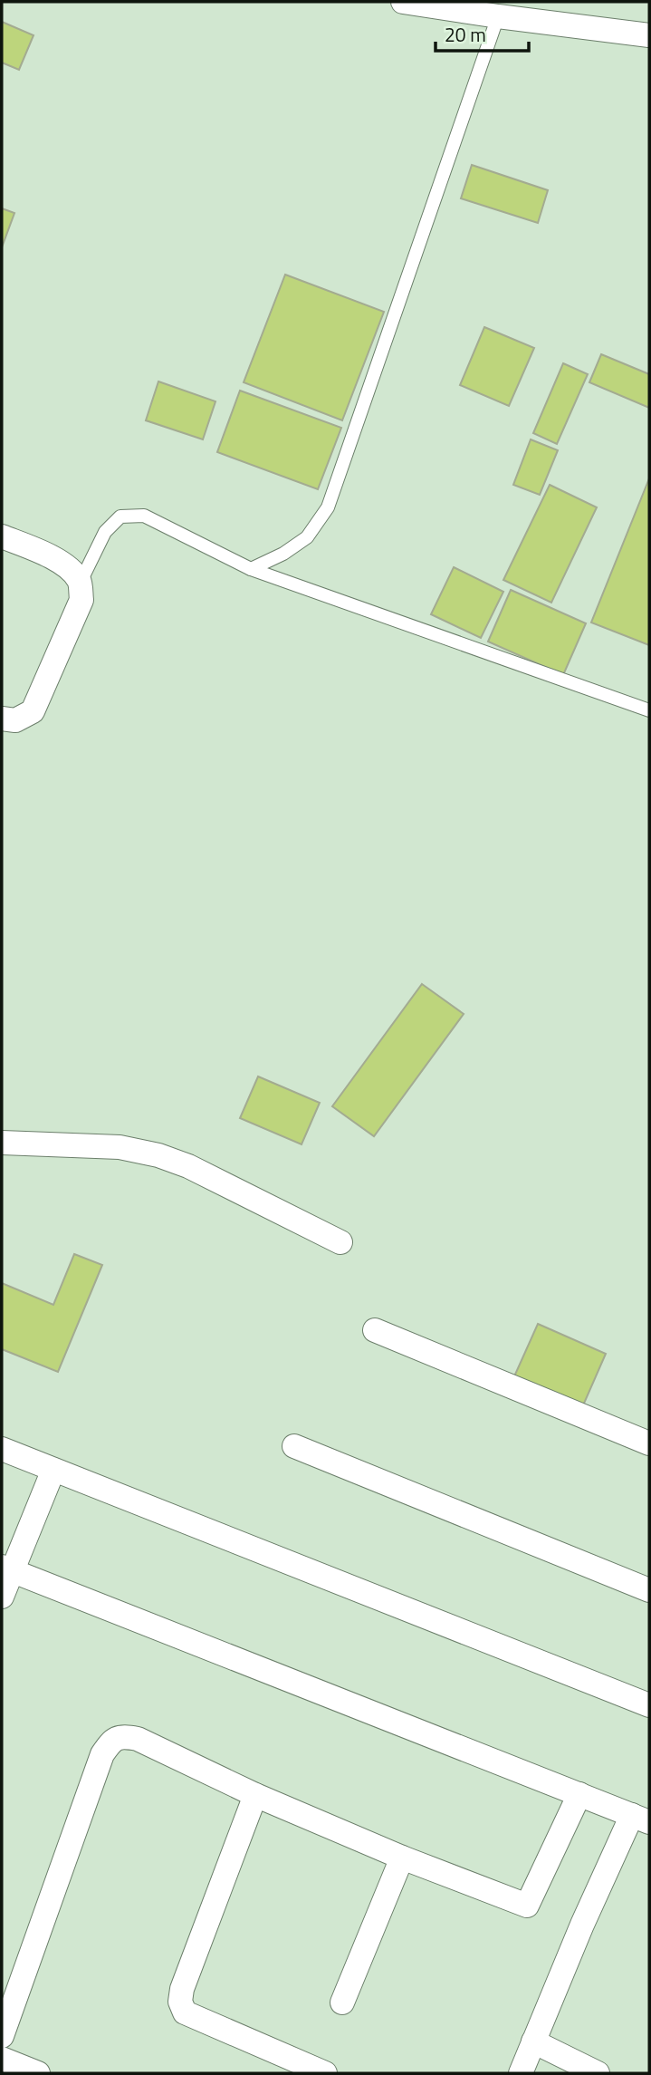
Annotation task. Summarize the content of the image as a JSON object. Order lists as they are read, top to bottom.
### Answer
{
  "scale_bar": "20 m"
}
